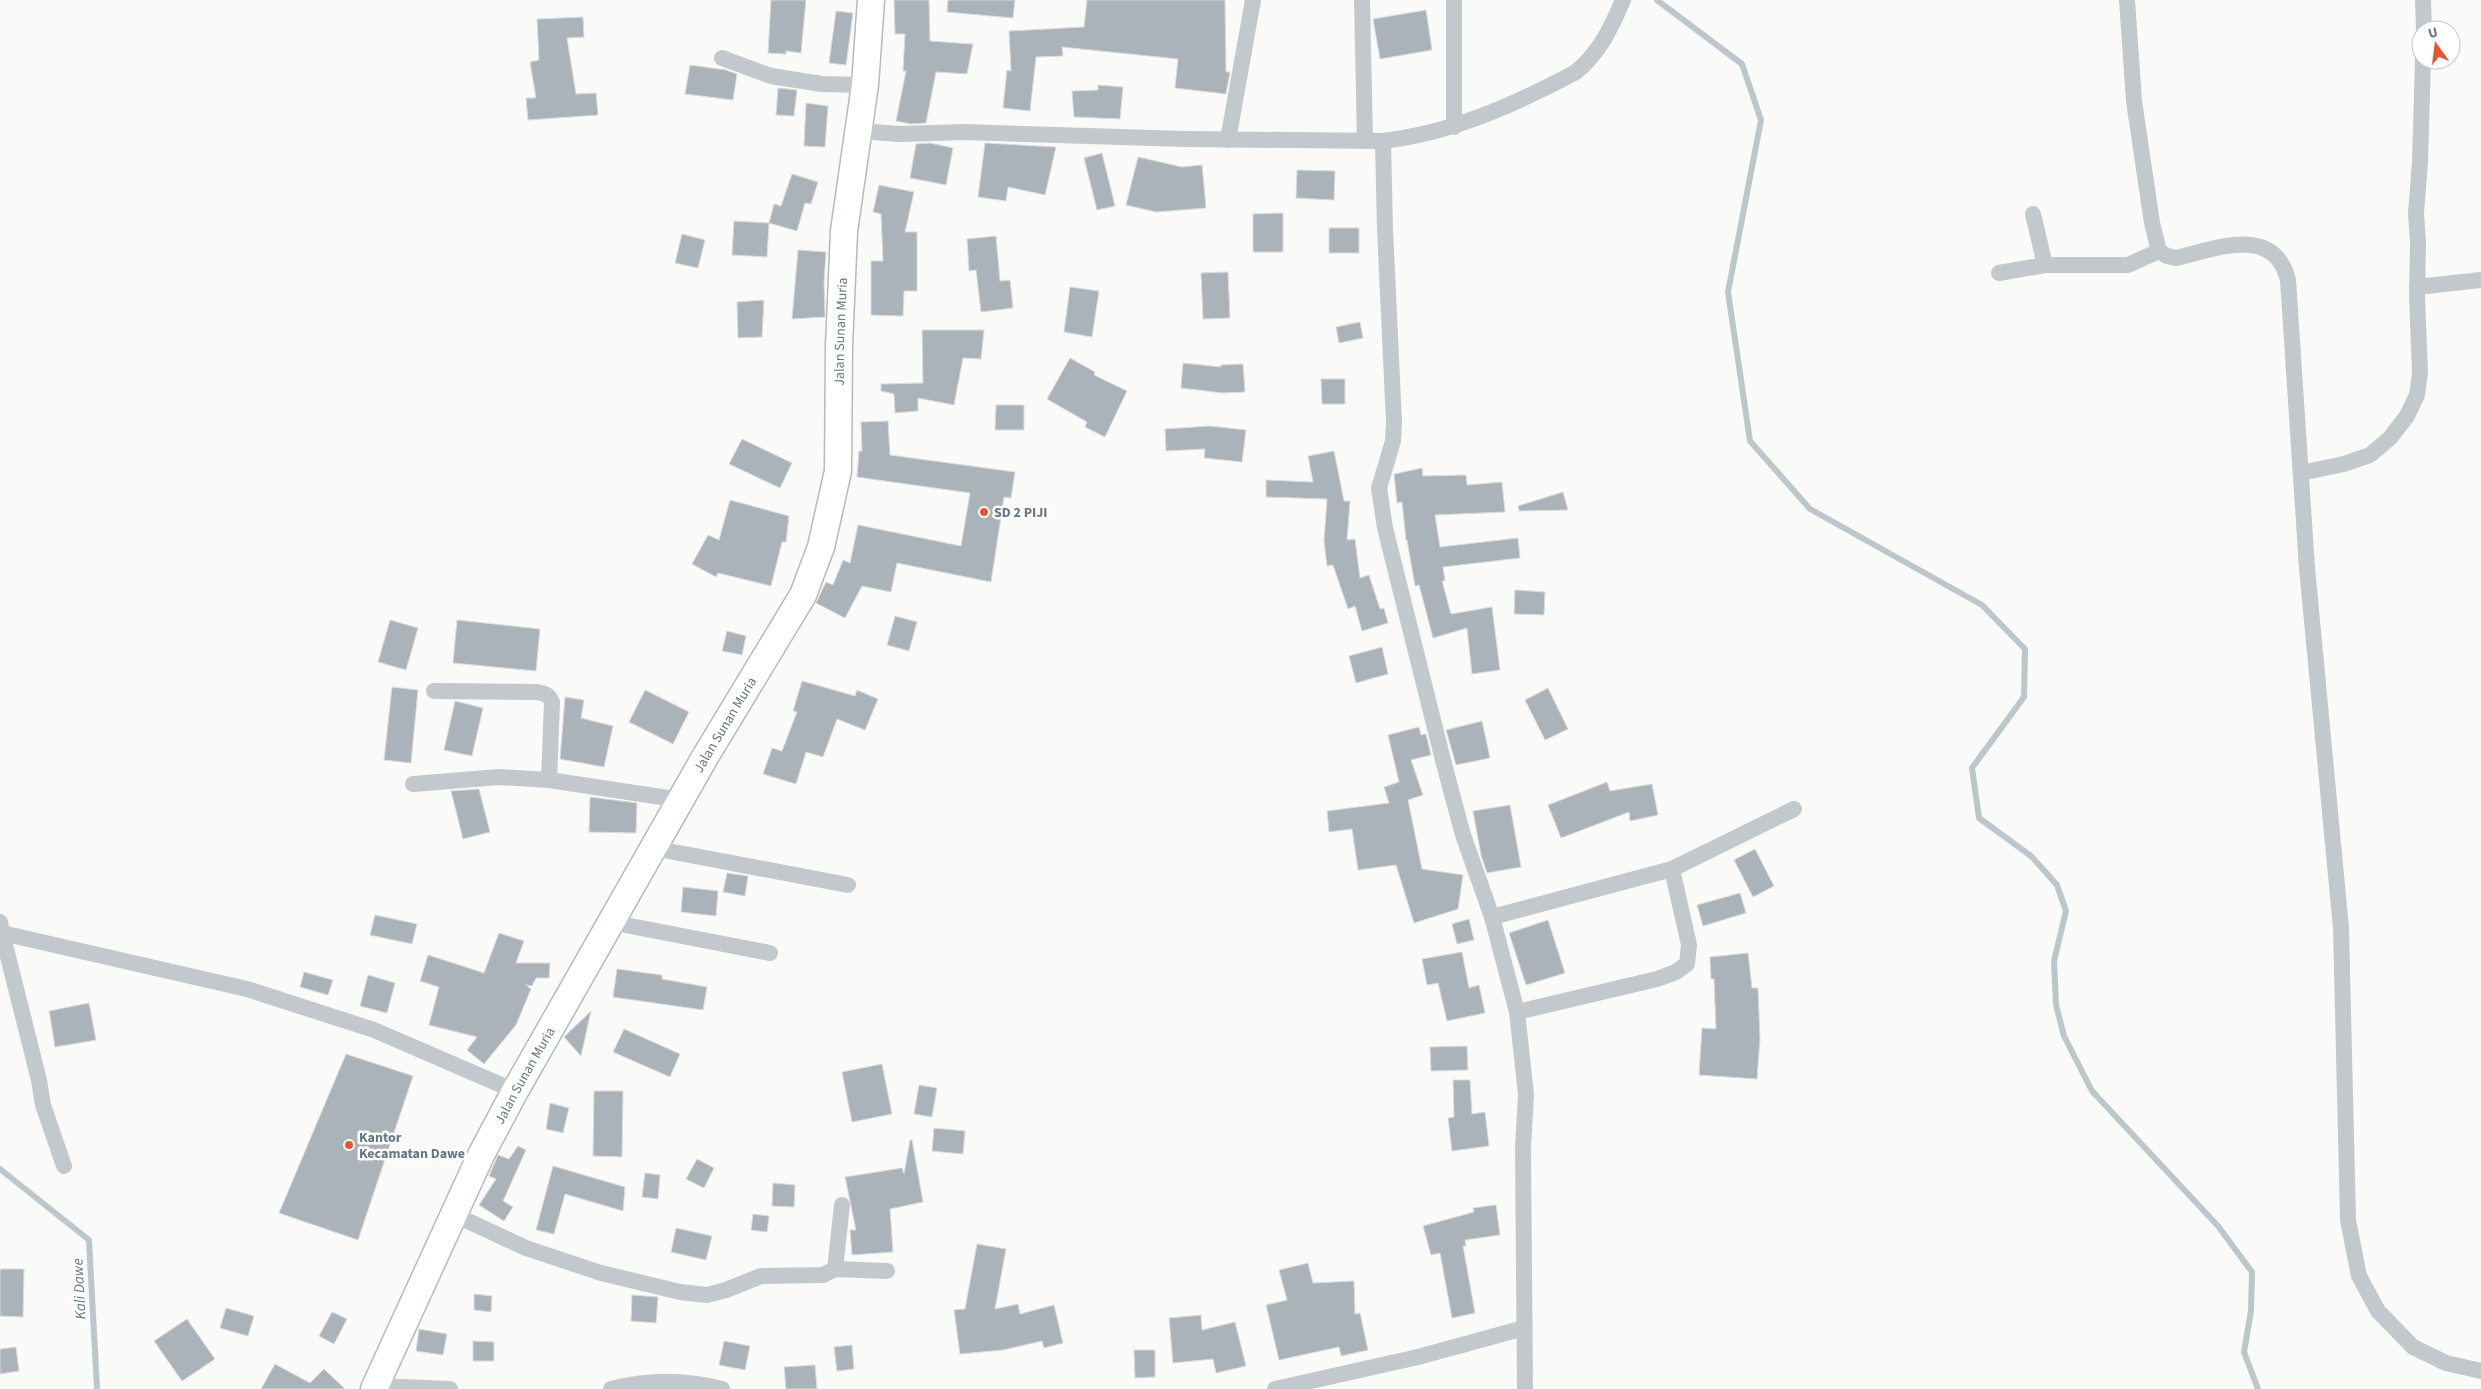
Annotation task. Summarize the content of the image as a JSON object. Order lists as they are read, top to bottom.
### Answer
{
  "streets": {
    "main road": ["Jalan Sunan Muria"]
  },
  "water": ["Kali Dawe"],
  "places": ["SD 2 PIJI", "Kantor Kecamatan Dawe"],
  "north": "top"
}
